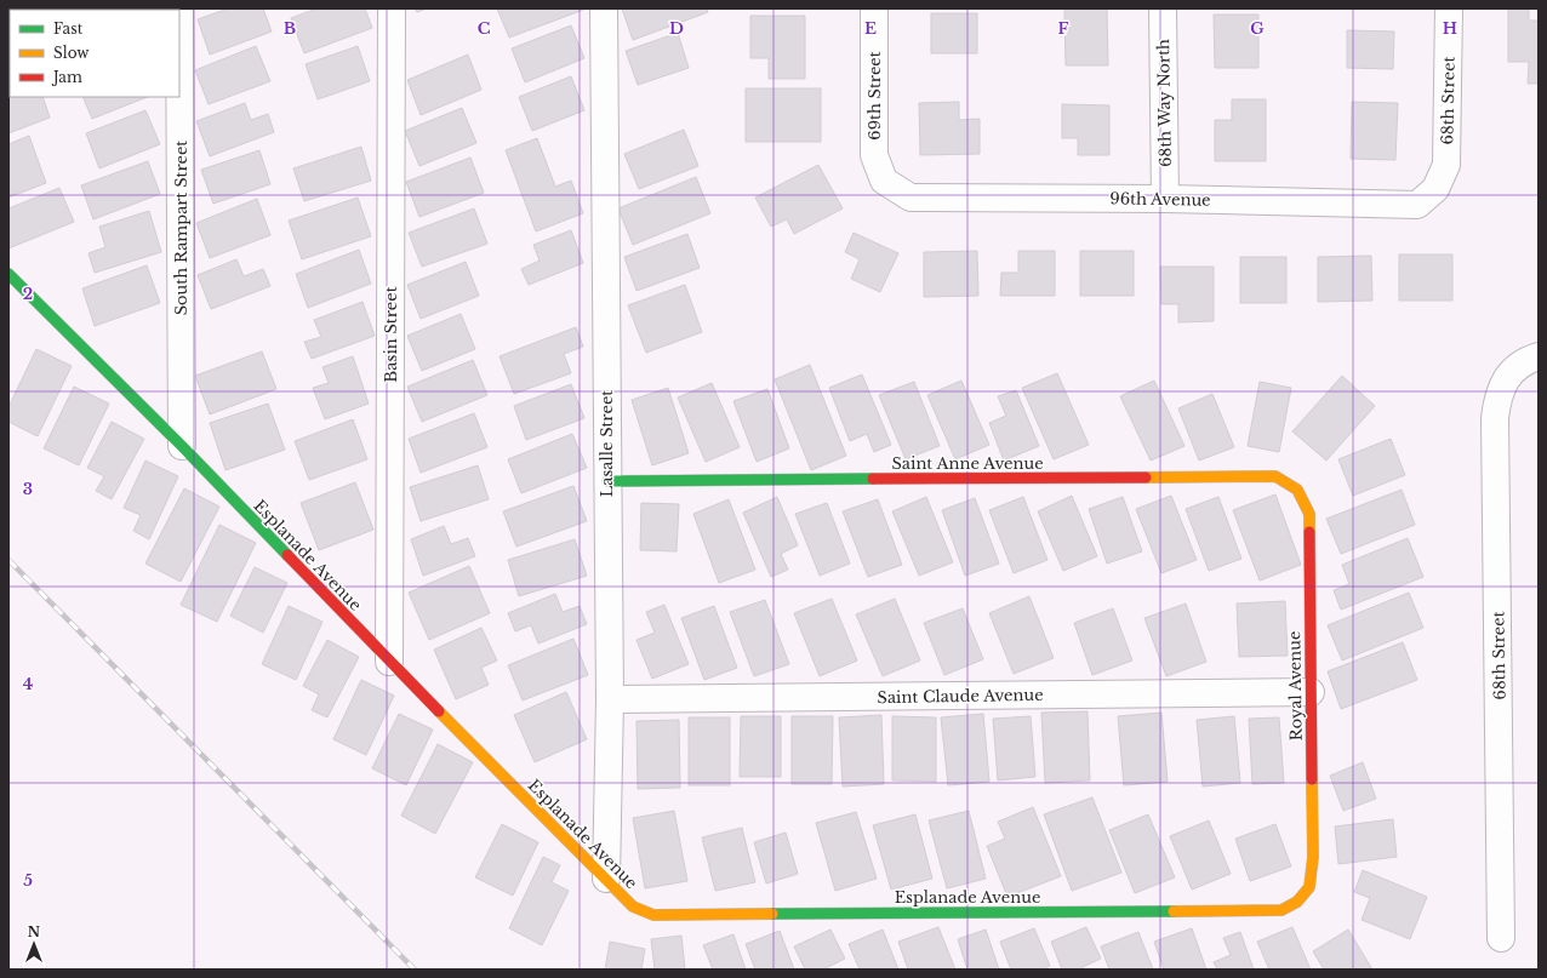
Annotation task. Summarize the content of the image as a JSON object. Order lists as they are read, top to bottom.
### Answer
{
  "streets": {
    "street": [
      "69th Street",
      "68th Street",
      "68th Way North",
      "96th Avenue",
      "South Rampart Street",
      "Basin Street",
      "Lasalle Street",
      "Saint Anne Avenue",
      "Esplanade Avenue",
      "Royal Avenue",
      "Saint Claude Avenue"
    ]
  },
  "crossings": [
    ["69th Street", "96th Avenue"],
    ["68th Street", "96th Avenue"],
    ["68th Way North", "96th Avenue"],
    ["South Rampart Street", "Esplanade Avenue"],
    ["Basin Street", "Esplanade Avenue"],
    ["Lasalle Street", "Saint Anne Avenue"],
    ["Lasalle Street", "Esplanade Avenue"],
    ["Lasalle Street", "Saint Claude Avenue"],
    ["Saint Anne Avenue", "Royal Avenue"],
    ["Esplanade Avenue", "Royal Avenue"],
    ["Royal Avenue", "Saint Claude Avenue"]
  ],
  "legend": ["Fast", "Slow", "Jam"],
  "north": "top",
  "grid": {
    "columns": [
      "B",
      "C",
      "D",
      "E",
      "F",
      "G",
      "H"
    ],
    "rows": [
      "2",
      "3",
      "4",
      "5"
    ]
  }
}
